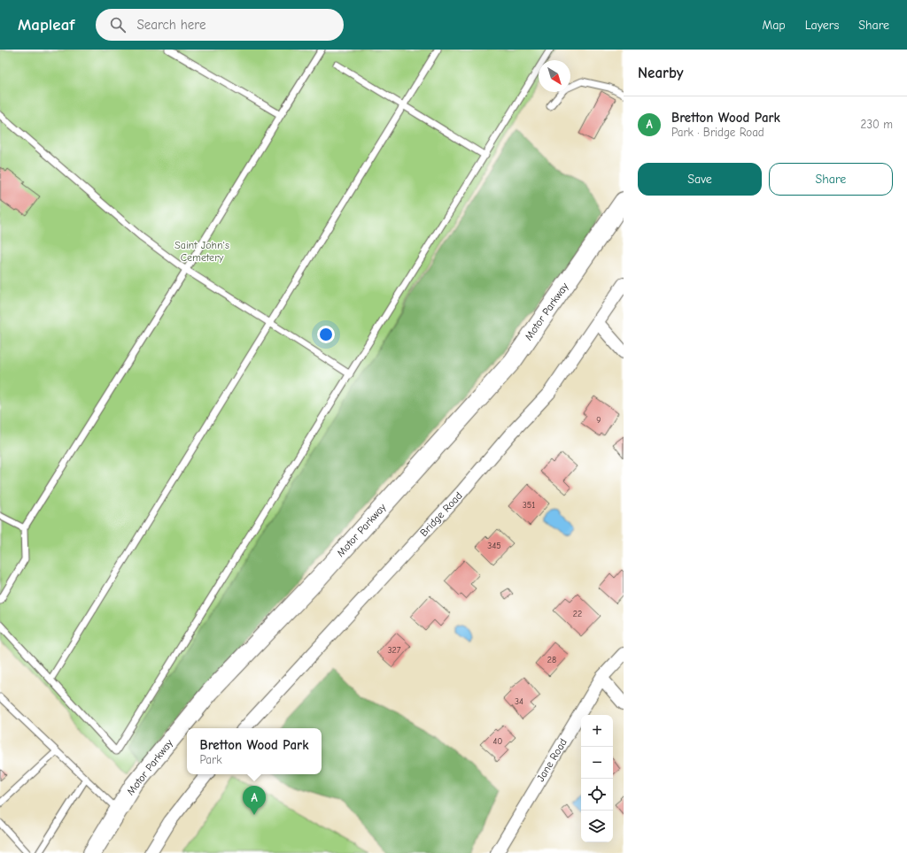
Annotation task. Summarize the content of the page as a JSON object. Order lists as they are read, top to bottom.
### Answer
{
  "streets": {
    "main road": ["Motor Parkway"],
    "street": ["Bridge Road", "Jane Road"]
  },
  "parks": ["Saint John's Cemetery"],
  "house_numbers": [
    "9",
    "351",
    "345",
    "22",
    "327",
    "28",
    "34",
    "40"
  ],
  "north": "bottom right",
  "page": {
    "header": "Mapleaf",
    "search": "Search here",
    "nav": ["Map", "Layers", "Share"],
    "heading": "Nearby",
    "list": [
      {
        "mark": "A",
        "name": "Bretton Wood Park",
        "note": "Park · Bridge Road",
        "value": "230 m"
      }
    ],
    "buttons": ["Save", "Share"],
    "map_buttons": ["+", "−"],
    "popup": ["Bretton Wood Park", "Park"],
    "pins": "A"
  }
}
